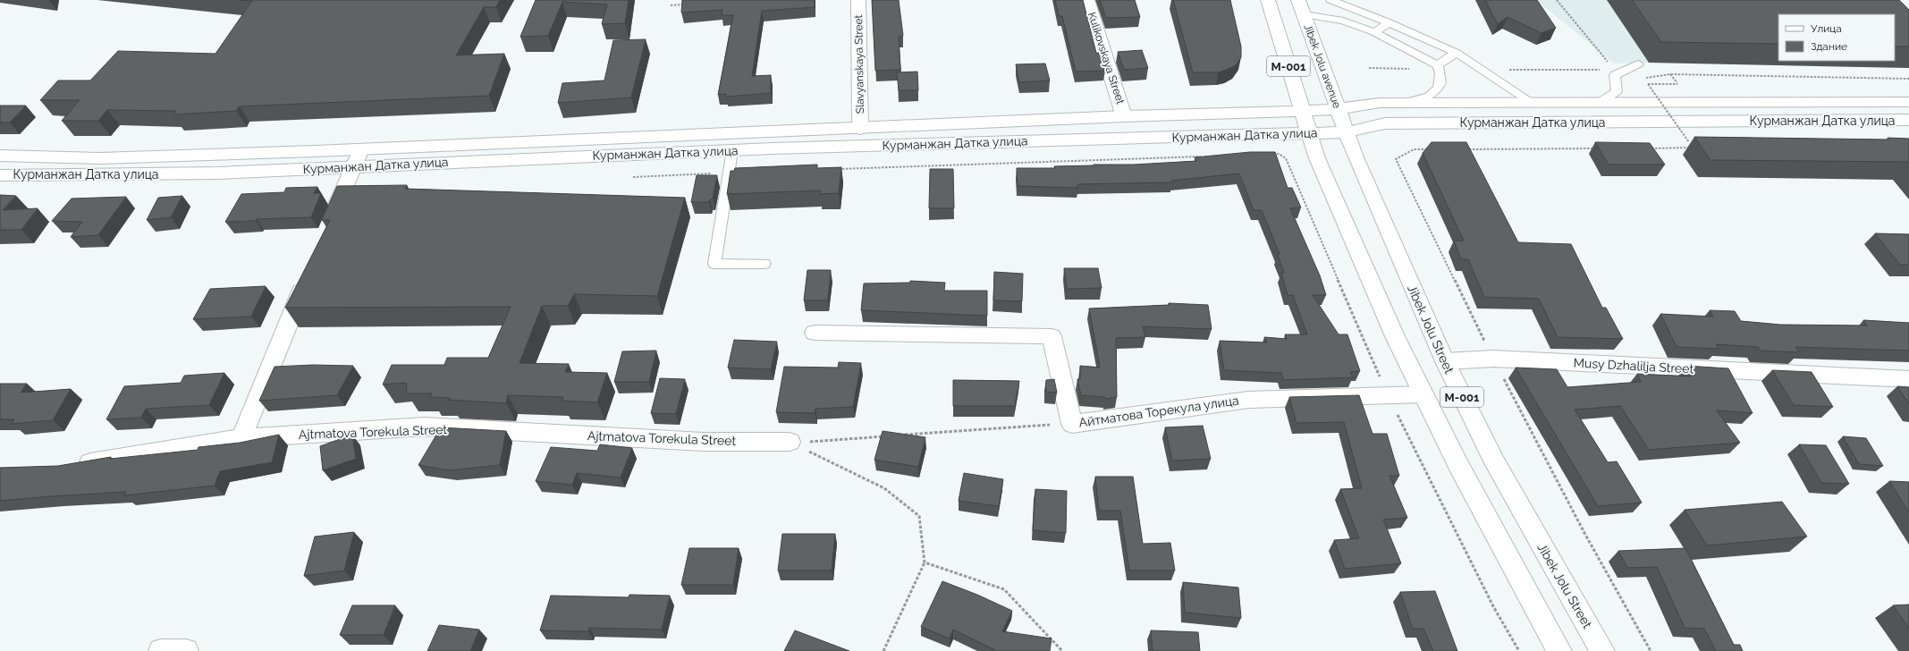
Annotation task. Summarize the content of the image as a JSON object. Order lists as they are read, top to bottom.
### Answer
{
  "streets": {
    "main road": [
      "Kulikovskaya Street",
      "Slavyanskaya Street",
      "М-001",
      "Jibek Jolu avenue",
      "Курманжан Датка улица",
      "Jibek Jolu Street",
      "Musy Dzhalilja Street",
      "Айтматова Торекула улица",
      "Ajtmatova Torekula Street"
    ]
  },
  "crossings": [
    ["Kulikovskaya Street", "Курманжан Датка улица"],
    ["Slavyanskaya Street", "Курманжан Датка улица"],
    ["М-001", "Курманжан Датка улица"],
    ["М-001", "Айтматова Торекула улица"],
    ["Jibek Jolu avenue", "Курманжан Датка улица"],
    ["Jibek Jolu avenue", "Jibek Jolu Street"],
    ["Курманжан Датка улица", "Jibek Jolu Street"],
    ["Jibek Jolu Street", "Musy Dzhalilja Street"]
  ],
  "legend": ["Улица", "Здание"]
}
